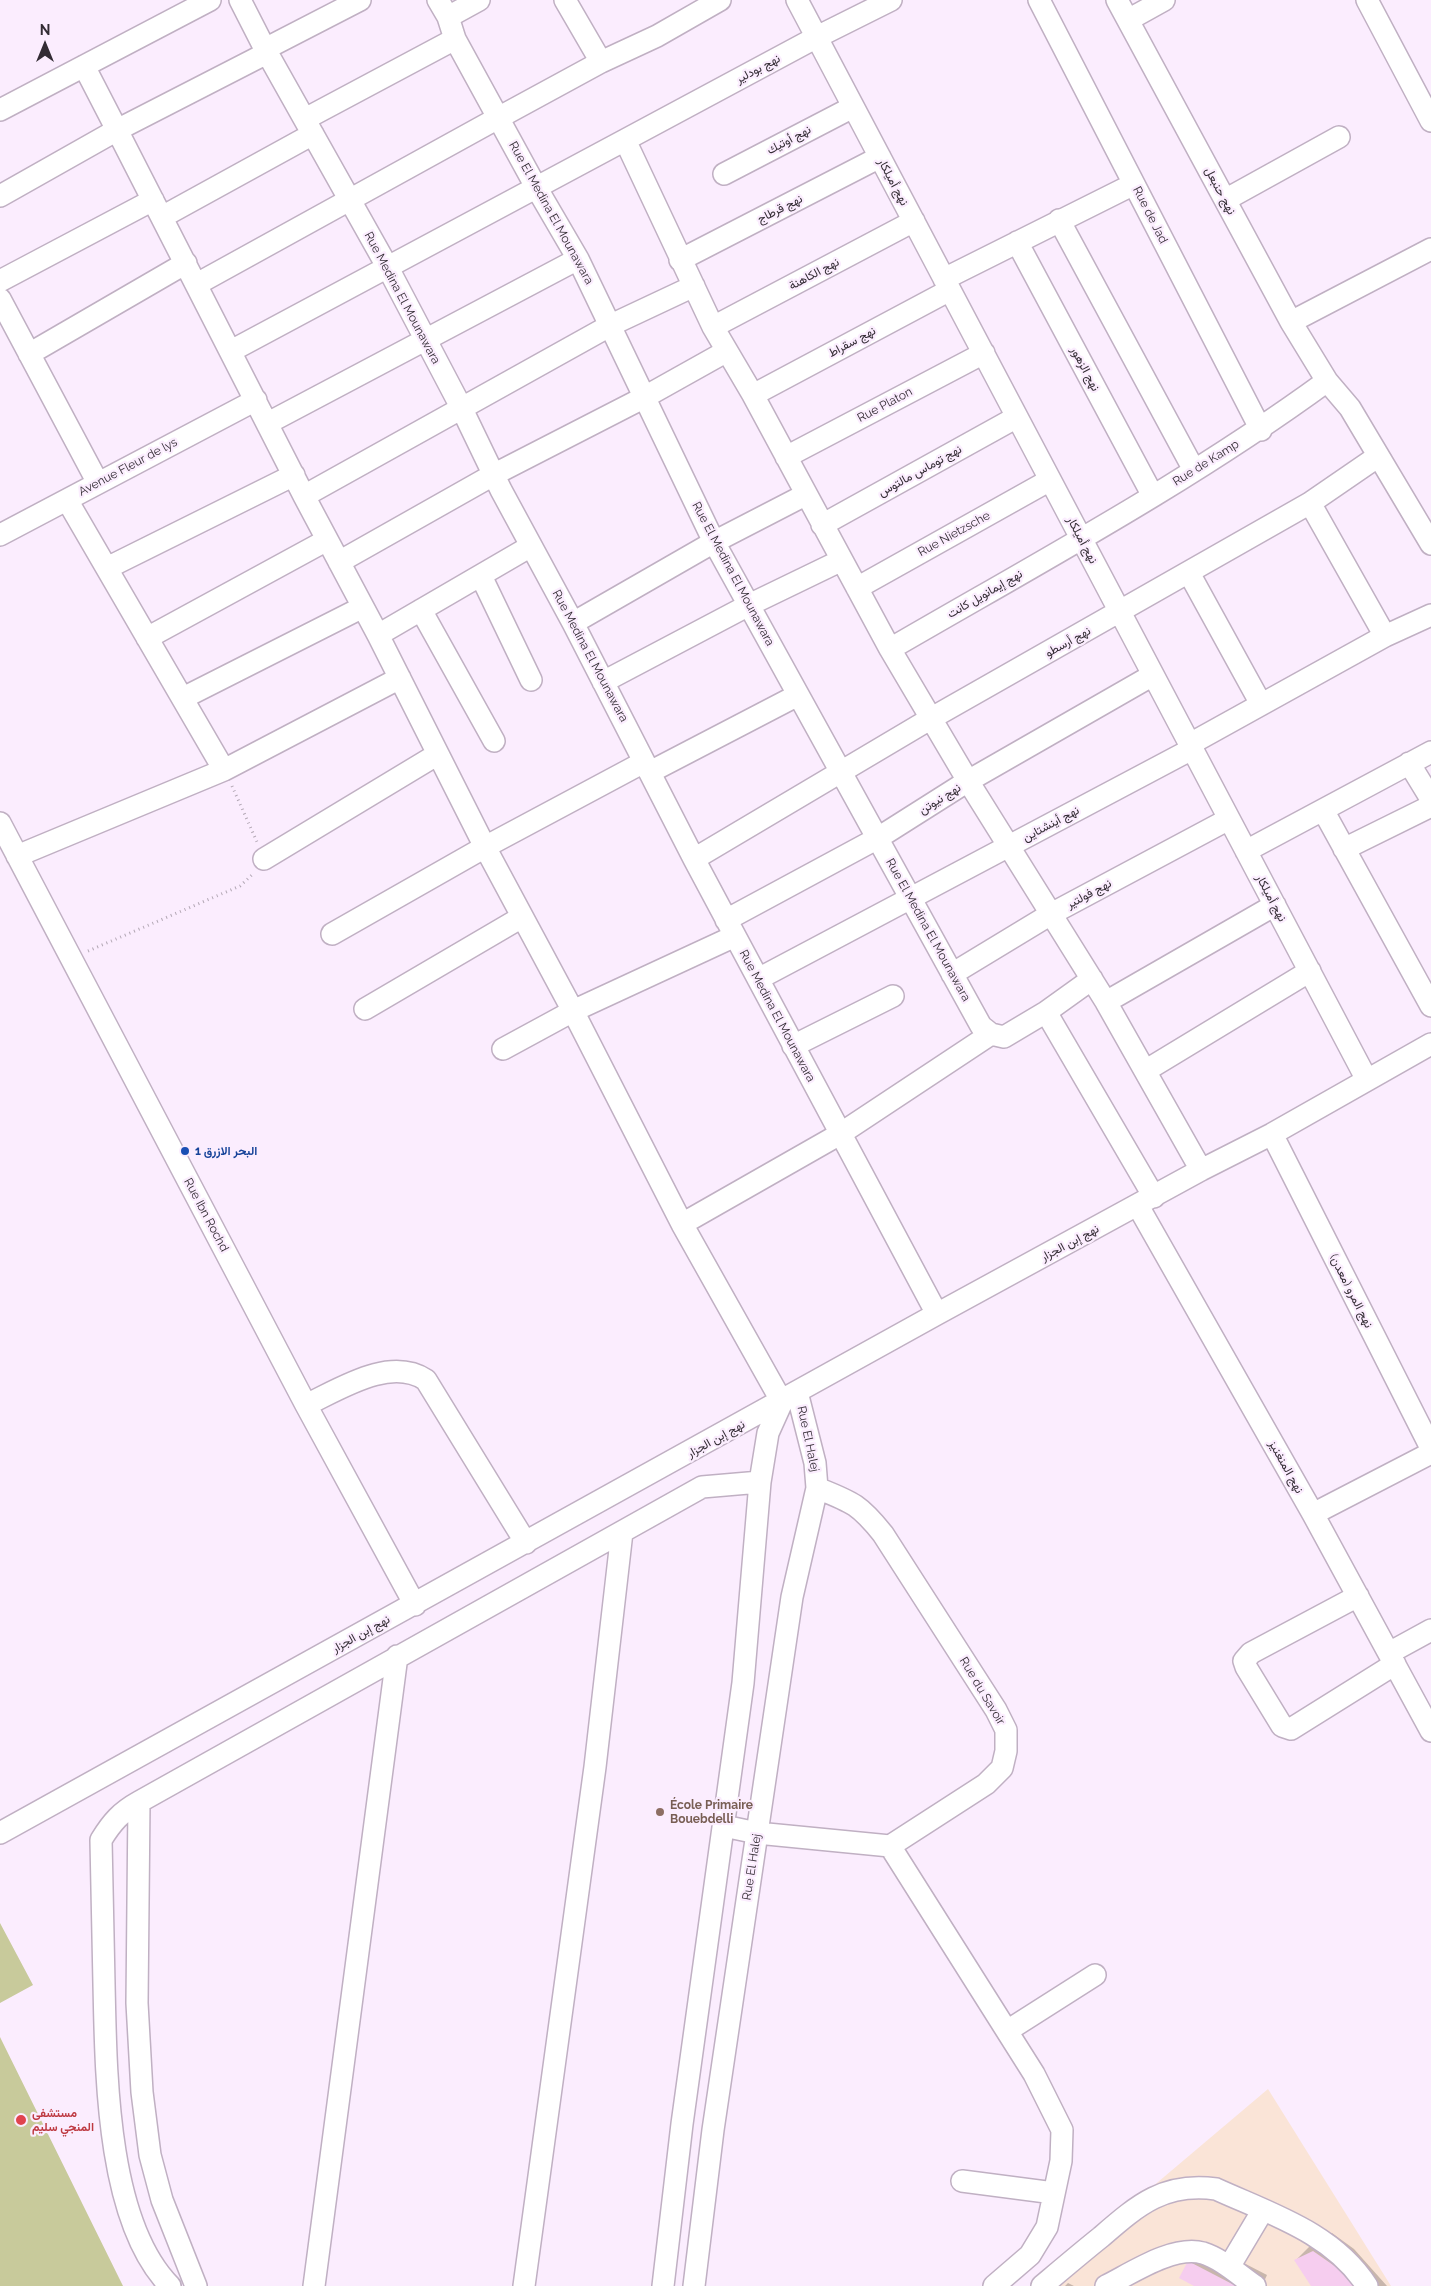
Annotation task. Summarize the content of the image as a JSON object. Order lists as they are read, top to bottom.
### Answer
{
  "streets": {
    "street": [
      "نهج بودلير",
      "نهج أوتيك",
      "نهج أميلكار",
      "نهج حنبعل",
      "نهج قرطاج",
      "Rue El Medina El Mounawara",
      "Rue de Jad",
      "نهج الكاهنة",
      "Rue Medina El Mounawara",
      "نهج سقراط",
      "نهج الزهور",
      "Rue Platon",
      "Rue de Kamp",
      "Avenue Fleur de lys",
      "نهج توماس مالتوس",
      "Rue Nietzsche",
      "نهج إيمانويل كانت",
      "نهج أرسطو",
      "نهج نيوتن",
      "نهج أينشتاين",
      "نهج فولتير",
      "Rue Ibn Rochd",
      "نهج إبن الجزار",
      "نهج المرو (معدن)",
      "Rue El Halej",
      "نهج المنغنيز",
      "Rue du Savoir"
    ]
  },
  "crossings": [
    ["نهج بودلير", "نهج أميلكار"],
    ["نهج بودلير", "Rue El Medina El Mounawara"],
    ["نهج بودلير", "Rue Medina El Mounawara"],
    ["نهج أوتيك", "نهج أميلكار"],
    ["نهج أميلكار", "نهج قرطاج"],
    ["نهج أميلكار", "نهج الكاهنة"],
    ["نهج أميلكار", "نهج سقراط"],
    ["نهج أميلكار", "Rue Platon"],
    ["نهج أميلكار", "Rue de Kamp"],
    ["نهج أميلكار", "نهج توماس مالتوس"],
    ["نهج أميلكار", "Rue Nietzsche"],
    ["نهج أميلكار", "نهج إيمانويل كانت"],
    ["نهج أميلكار", "نهج أرسطو"],
    ["نهج أميلكار", "نهج نيوتن"],
    ["نهج أميلكار", "نهج أينشتاين"],
    ["نهج أميلكار", "نهج فولتير"],
    ["نهج أميلكار", "نهج إبن الجزار"],
    ["نهج حنبعل", "Rue de Kamp"],
    ["نهج حنبعل", "نهج أرسطو"],
    ["Rue El Medina El Mounawara", "نهج أرسطو"],
    ["Rue El Medina El Mounawara", "نهج نيوتن"],
    ["Rue El Medina El Mounawara", "نهج أينشتاين"],
    ["Rue El Medina El Mounawara", "نهج فولتير"],
    ["Rue de Jad", "نهج سقراط"],
    ["Rue de Jad", "Rue de Kamp"],
    ["Rue Medina El Mounawara", "نهج أرسطو"],
    ["Rue Medina El Mounawara", "نهج نيوتن"],
    ["Rue Medina El Mounawara", "نهج أينشتاين"],
    ["Rue Medina El Mounawara", "نهج إبن الجزار"],
    ["نهج سقراط", "نهج الزهور"],
    ["نهج الزهور", "Rue de Kamp"],
    ["Rue de Kamp", "نهج إيمانويل كانت"],
    ["Rue Ibn Rochd", "نهج إبن الجزار"],
    ["نهج إبن الجزار", "نهج المرو (معدن)"],
    ["نهج إبن الجزار", "Rue El Halej"],
    ["نهج إبن الجزار", "نهج المنغنيز"],
    ["Rue El Halej", "Rue du Savoir"]
  ],
  "places": ["1 البحر الازرق", "École Primaire Bouebdelli", "مستشفى المنجي سليم"],
  "north": "top"
}
